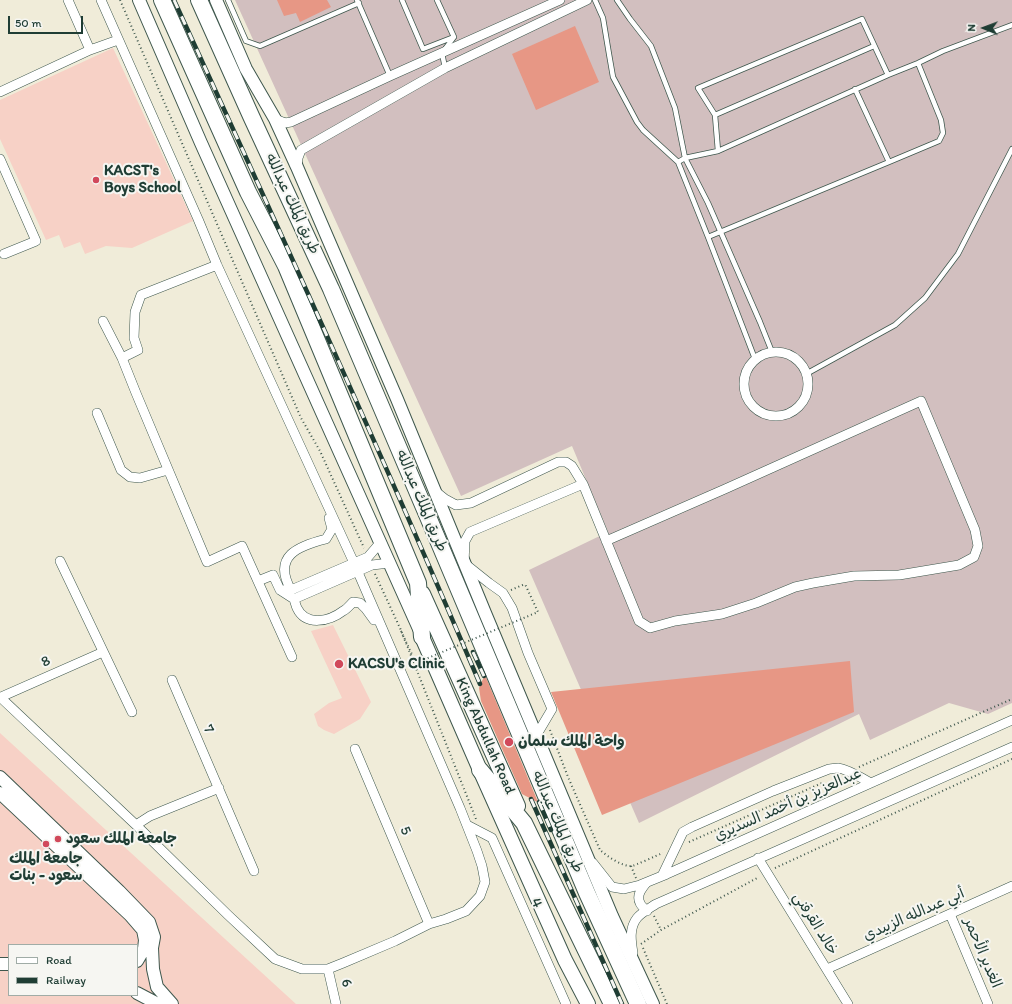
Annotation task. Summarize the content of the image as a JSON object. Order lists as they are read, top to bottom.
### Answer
{
  "streets": {
    "highway": ["طريق الملك عبدالله", "King Abdullah Road"],
    "street": [
      "8",
      "7",
      "عبدالعزيز بن أحمد السديري",
      "5",
      "4",
      "أبي عبدالله الزبيدي",
      "خالد القرقني",
      "الغدير الأحمر",
      "6"
    ]
  },
  "crossings": [
    ["طريق الملك عبدالله", "King Abdullah Road"],
    ["أبي عبدالله الزبيدي", "خالد القرقني"],
    ["أبي عبدالله الزبيدي", "الغدير الأحمر"]
  ],
  "places": [
    "KACST's Boys School",
    "KACSU's Clinic",
    "واحة الملك سلمان",
    "جامعة الملك سعود",
    "جامعة الملك سعود - بنات"
  ],
  "legend": ["Road", "Railway"],
  "scale_bar": "50 m",
  "north": "left"
}
